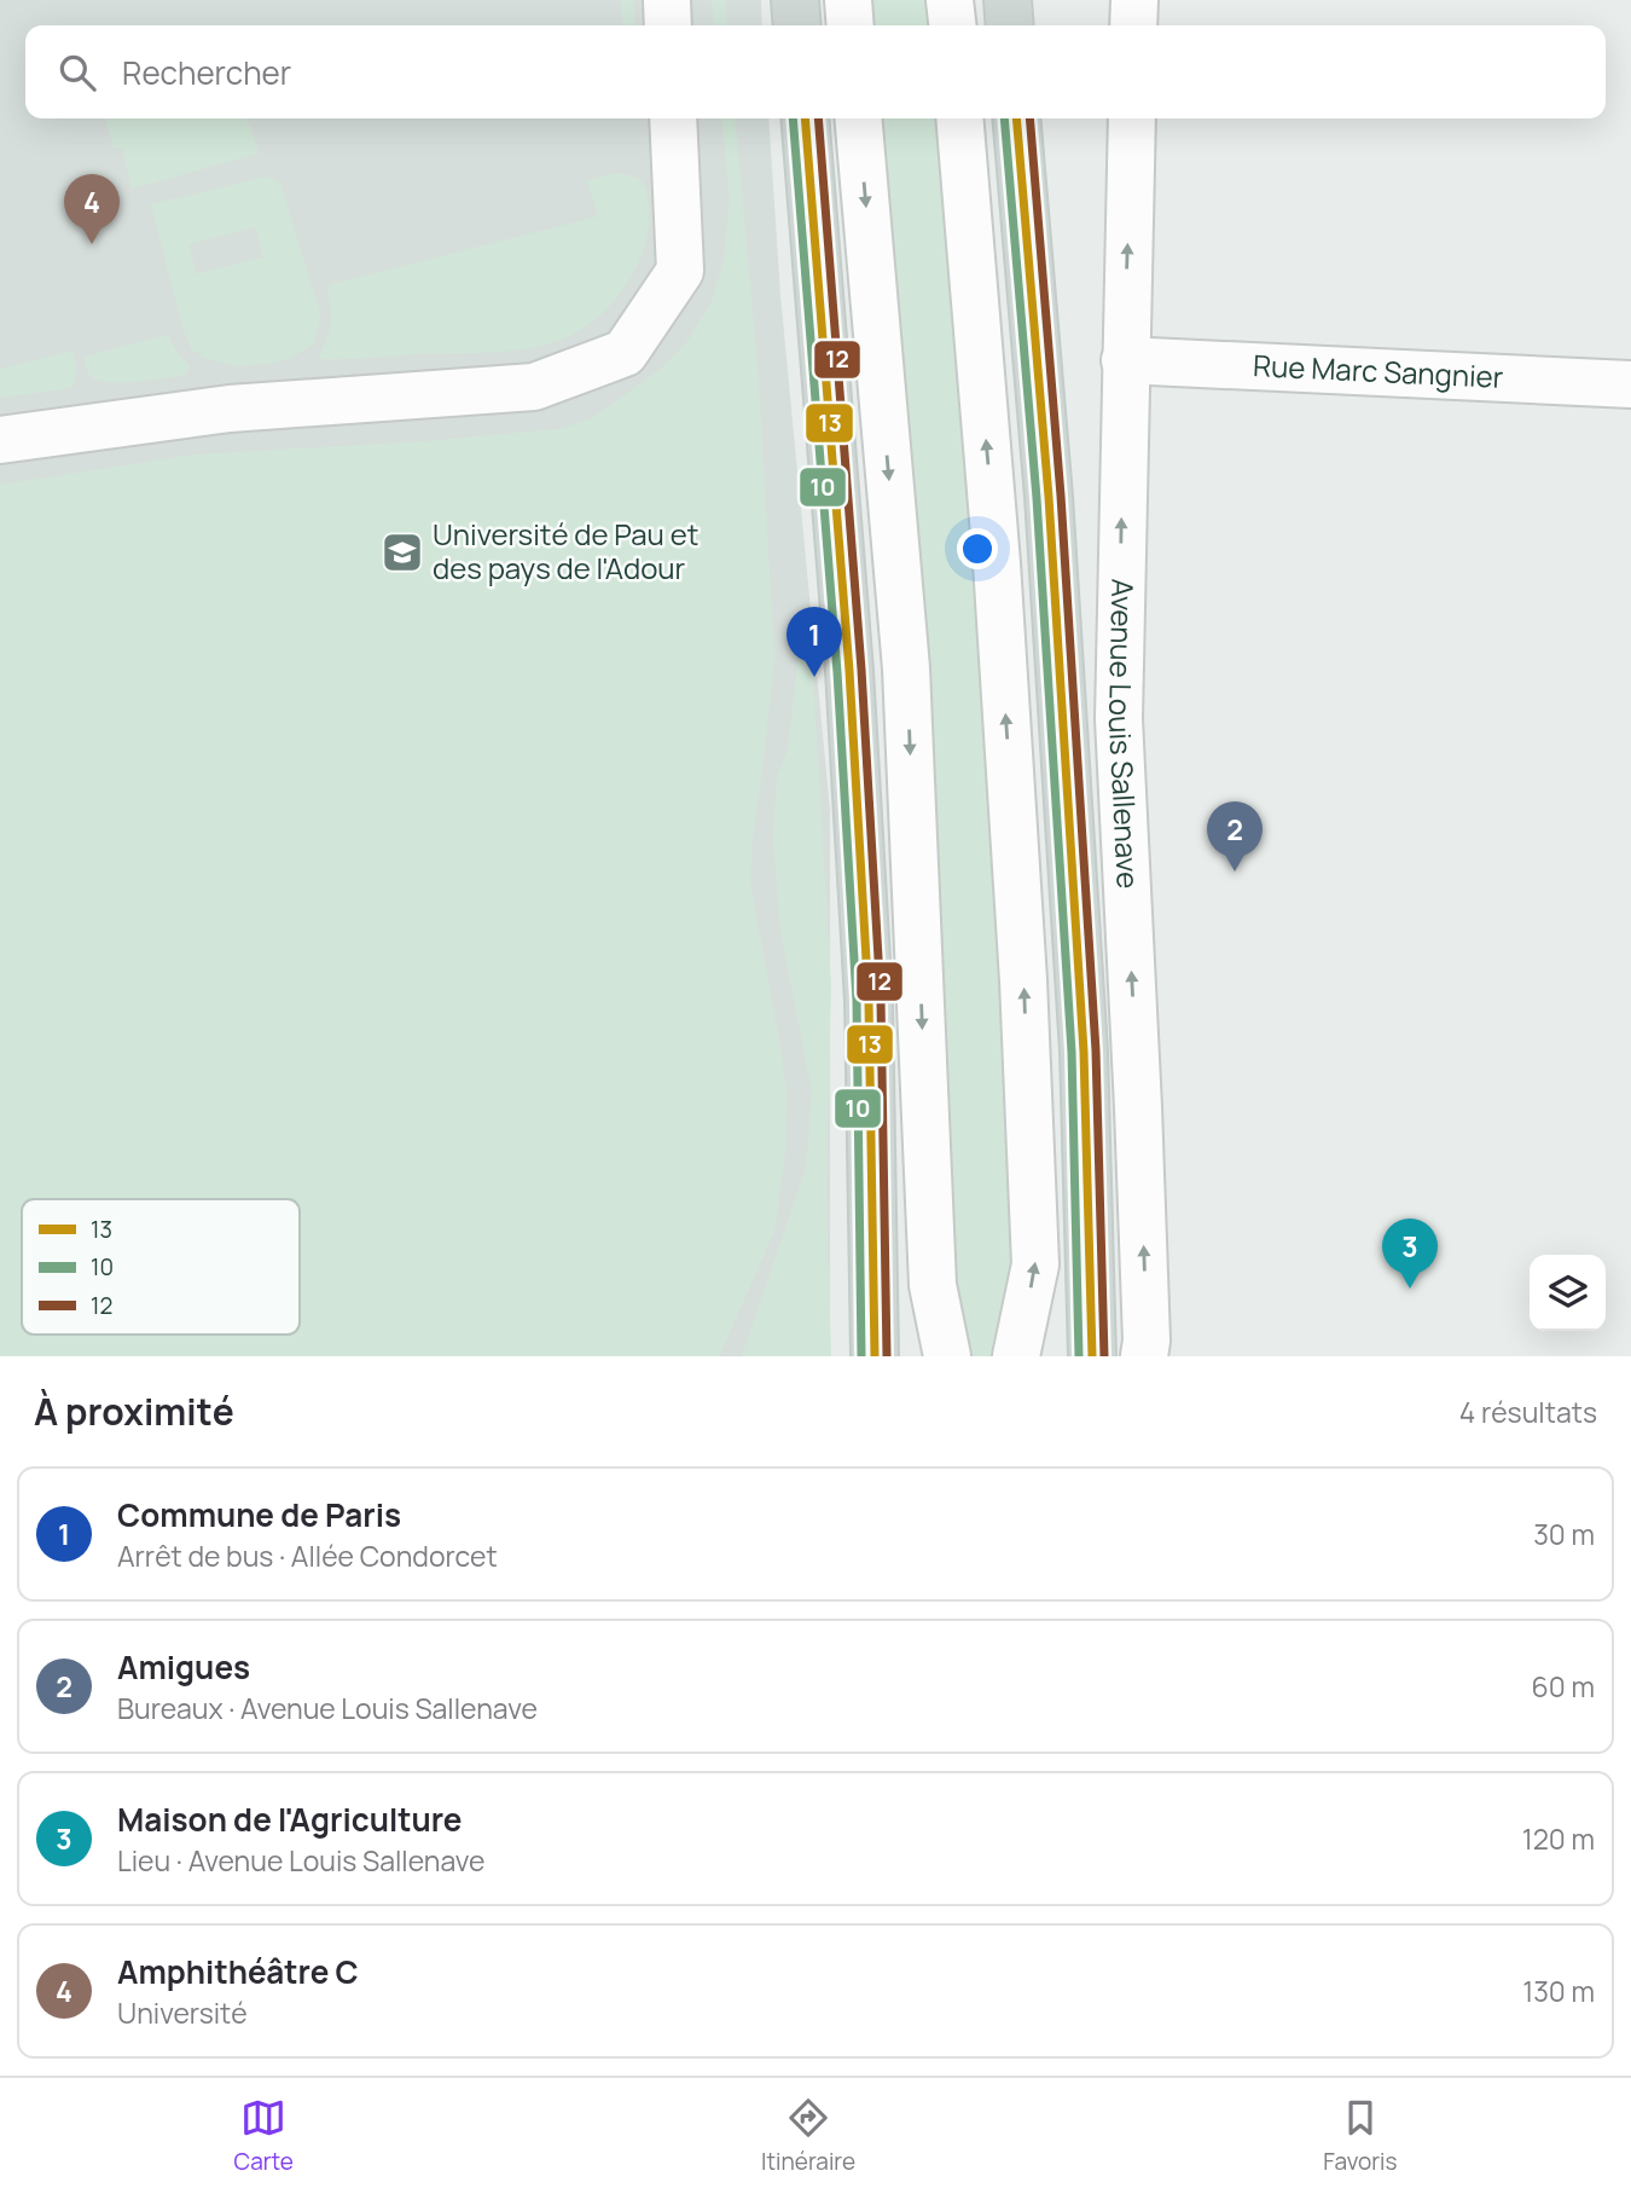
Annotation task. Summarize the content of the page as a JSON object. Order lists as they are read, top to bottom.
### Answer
{
  "streets": {
    "street": ["Rue Marc Sangnier", "Avenue Louis Sallenave"]
  },
  "crossings": [
    ["Rue Marc Sangnier", "Avenue Louis Sallenave"]
  ],
  "places": {
    "school or university": ["Université de Pau et des pays de l'Adour"]
  },
  "lines": ["transit line 13", "transit line 10", "transit line 12"],
  "legend": ["13", "10", "12"],
  "page": {
    "search": "Rechercher",
    "pins": [
      "4",
      "1",
      "2",
      "3"
    ],
    "heading": ["À proximité", "4 résultats"],
    "list": [
      {
        "mark": "1",
        "name": "Commune de Paris",
        "note": "Arrêt de bus · Allée Condorcet",
        "value": "30 m"
      },
      {
        "mark": "2",
        "name": "Amigues",
        "note": "Bureaux · Avenue Louis Sallenave",
        "value": "60 m"
      },
      {
        "mark": "3",
        "name": "Maison de l'Agriculture",
        "note": "Lieu · Avenue Louis Sallenave",
        "value": "120 m"
      },
      {
        "mark": "4",
        "name": "Amphithéâtre C",
        "note": "Université",
        "value": "130 m"
      }
    ],
    "nav": ["Carte", "Itinéraire", "Favoris"]
  }
}
